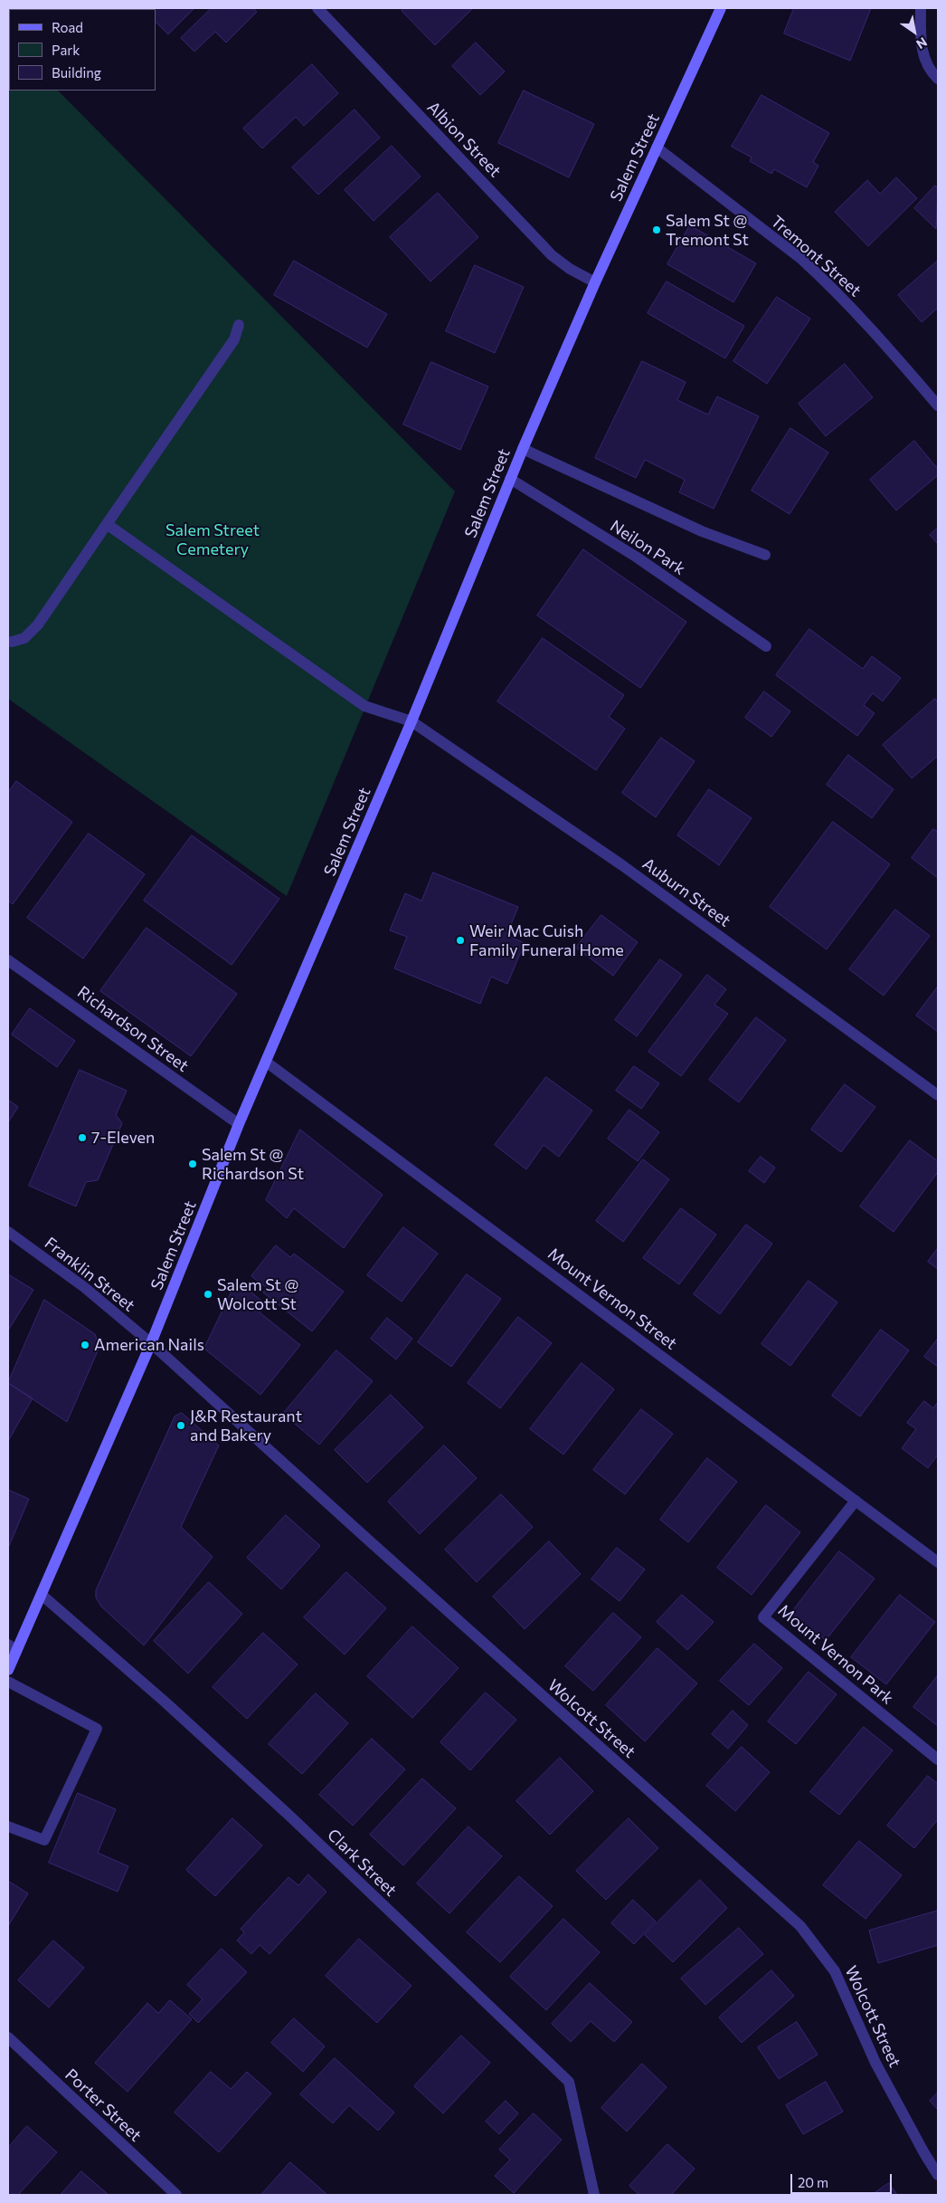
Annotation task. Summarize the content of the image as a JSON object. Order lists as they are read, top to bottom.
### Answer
{
  "streets": {
    "main road": ["Salem Street"],
    "street": [
      "Albion Street",
      "Tremont Street",
      "Neilon Park",
      "Auburn Street",
      "Richardson Street",
      "Franklin Street",
      "Mount Vernon Street",
      "Mount Vernon Park",
      "Wolcott Street",
      "Clark Street",
      "Porter Street"
    ]
  },
  "crossings": [
    ["Albion Street", "Salem Street"],
    ["Salem Street", "Tremont Street"],
    ["Salem Street", "Neilon Park"],
    ["Salem Street", "Auburn Street"],
    ["Salem Street", "Richardson Street"],
    ["Salem Street", "Franklin Street"],
    ["Salem Street", "Mount Vernon Street"],
    ["Salem Street", "Wolcott Street"],
    ["Salem Street", "Clark Street"],
    ["Franklin Street", "Wolcott Street"],
    ["Mount Vernon Street", "Mount Vernon Park"]
  ],
  "parks": ["Salem Street Cemetery"],
  "places": [
    "Salem St @ Tremont St",
    "Weir Mac Cuish Family Funeral Home",
    "7-Eleven",
    "Salem St @ Richardson St",
    "Salem St @ Wolcott St",
    "American Nails",
    "J&R Restaurant and Bakery"
  ],
  "legend": ["Road", "Park", "Building"],
  "scale_bar": "20 m",
  "north": "bottom right"
}
